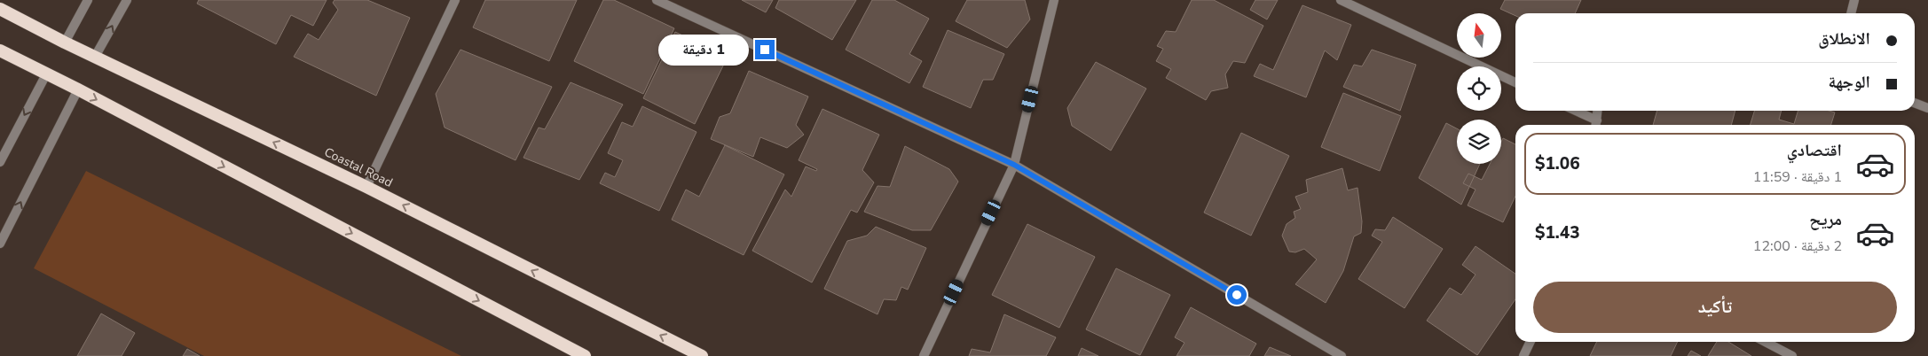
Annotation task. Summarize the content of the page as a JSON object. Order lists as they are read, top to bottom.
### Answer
{
  "streets": {
    "highway": ["Coastal Road"]
  },
  "north": "top",
  "page": {
    "banner": ["الانطلاق", "الوجهة"],
    "bubble": "1 دقيقة",
    "list": [
      {
        "name": "اقتصادي",
        "note": "1 دقيقة · 11:59",
        "value": "$1.06"
      },
      {
        "name": "مريح",
        "note": "2 دقيقة · 12:00",
        "value": "$1.43"
      }
    ],
    "buttons": "تأكيد"
  }
}
